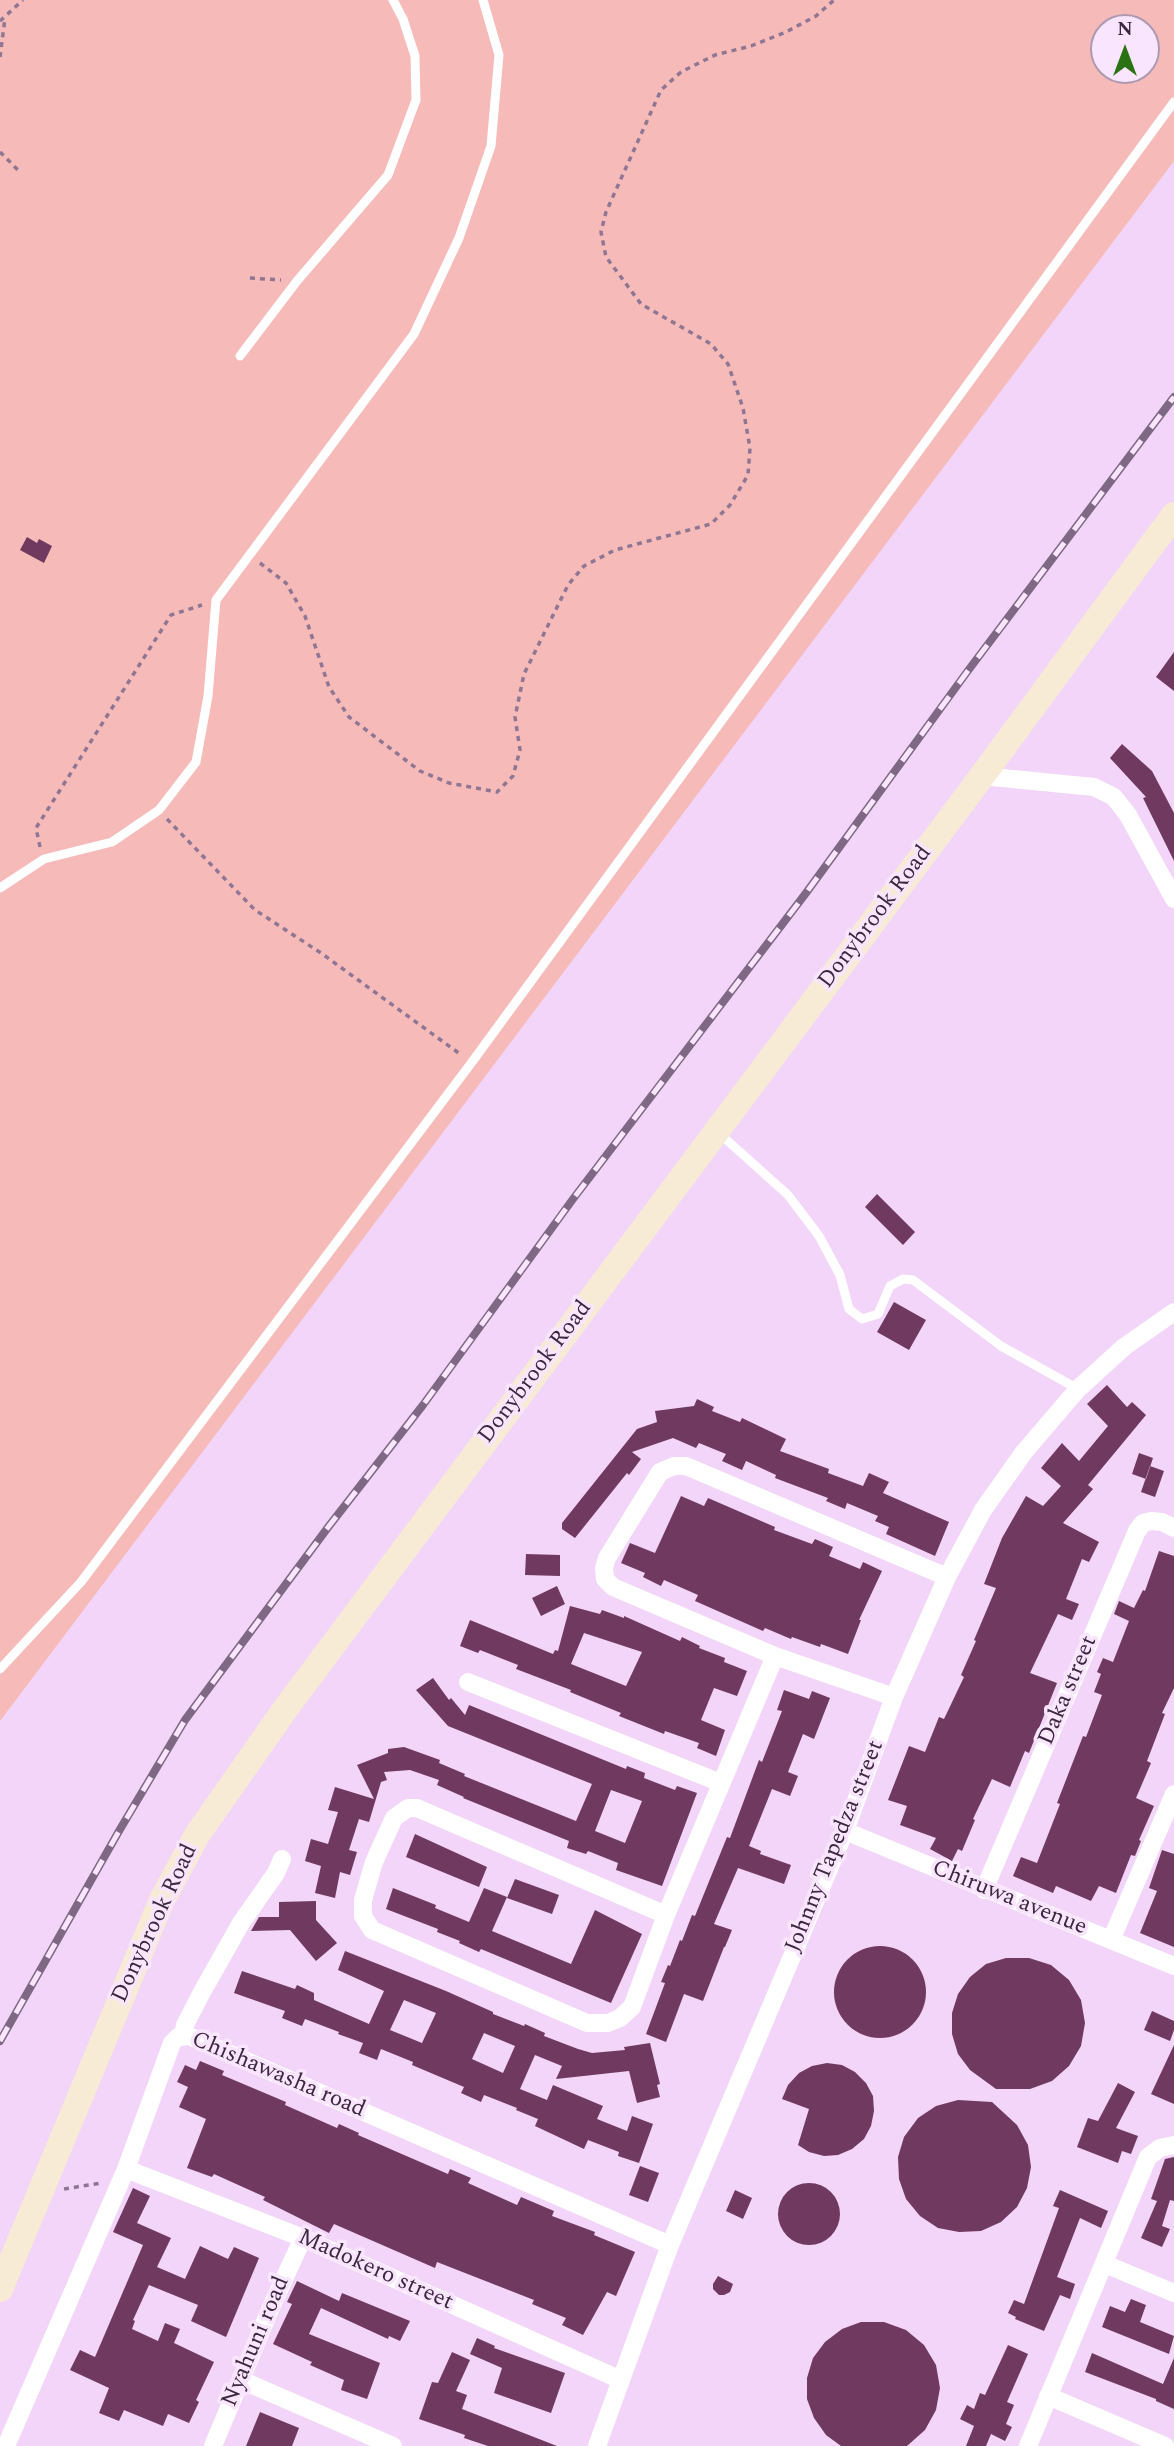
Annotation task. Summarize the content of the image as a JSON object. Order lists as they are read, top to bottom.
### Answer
{
  "streets": {
    "street": [
      "Donybrook Road",
      "Daka street",
      "Johnny Tapedza street",
      "Chiruwa avenue",
      "Chishawasha road",
      "Madokero street",
      "Nyahuni road"
    ]
  },
  "crossings": [
    ["Daka street", "Chiruwa avenue"],
    ["Johnny Tapedza street", "Chiruwa avenue"],
    ["Johnny Tapedza street", "Chishawasha road"],
    ["Johnny Tapedza street", "Madokero street"],
    ["Chishawasha road", "Madokero street"],
    ["Madokero street", "Nyahuni road"]
  ],
  "north": "top"
}
